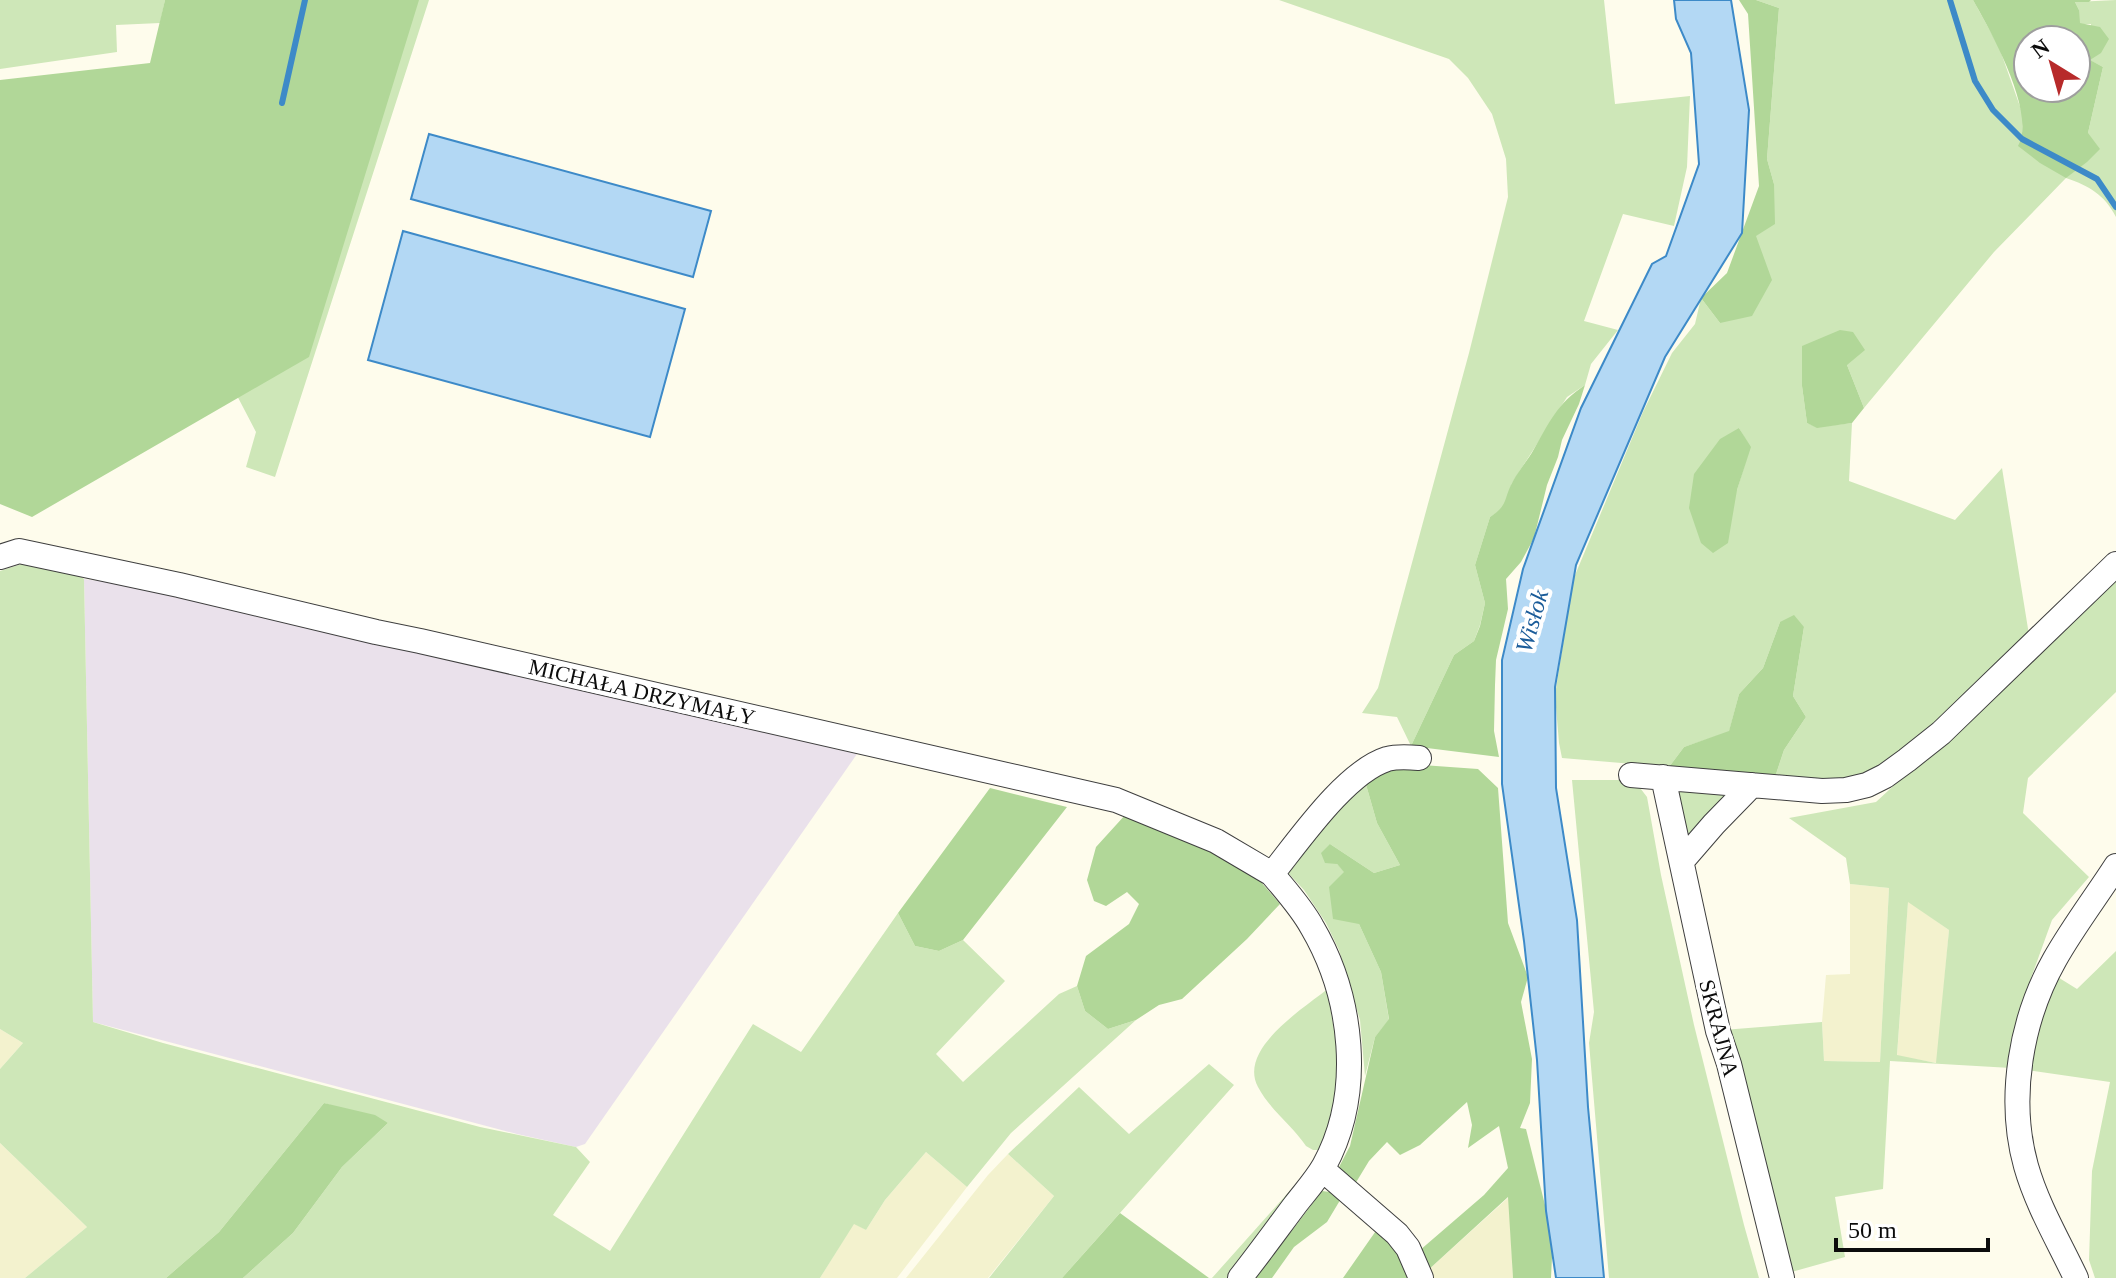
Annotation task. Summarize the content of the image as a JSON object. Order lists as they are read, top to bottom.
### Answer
{
  "streets": {
    "street": ["MICHAŁA DRZYMAŁY", "SKRAJNA"]
  },
  "water": ["Wisłok"],
  "scale_bar": "50 m",
  "north": "top left"
}
